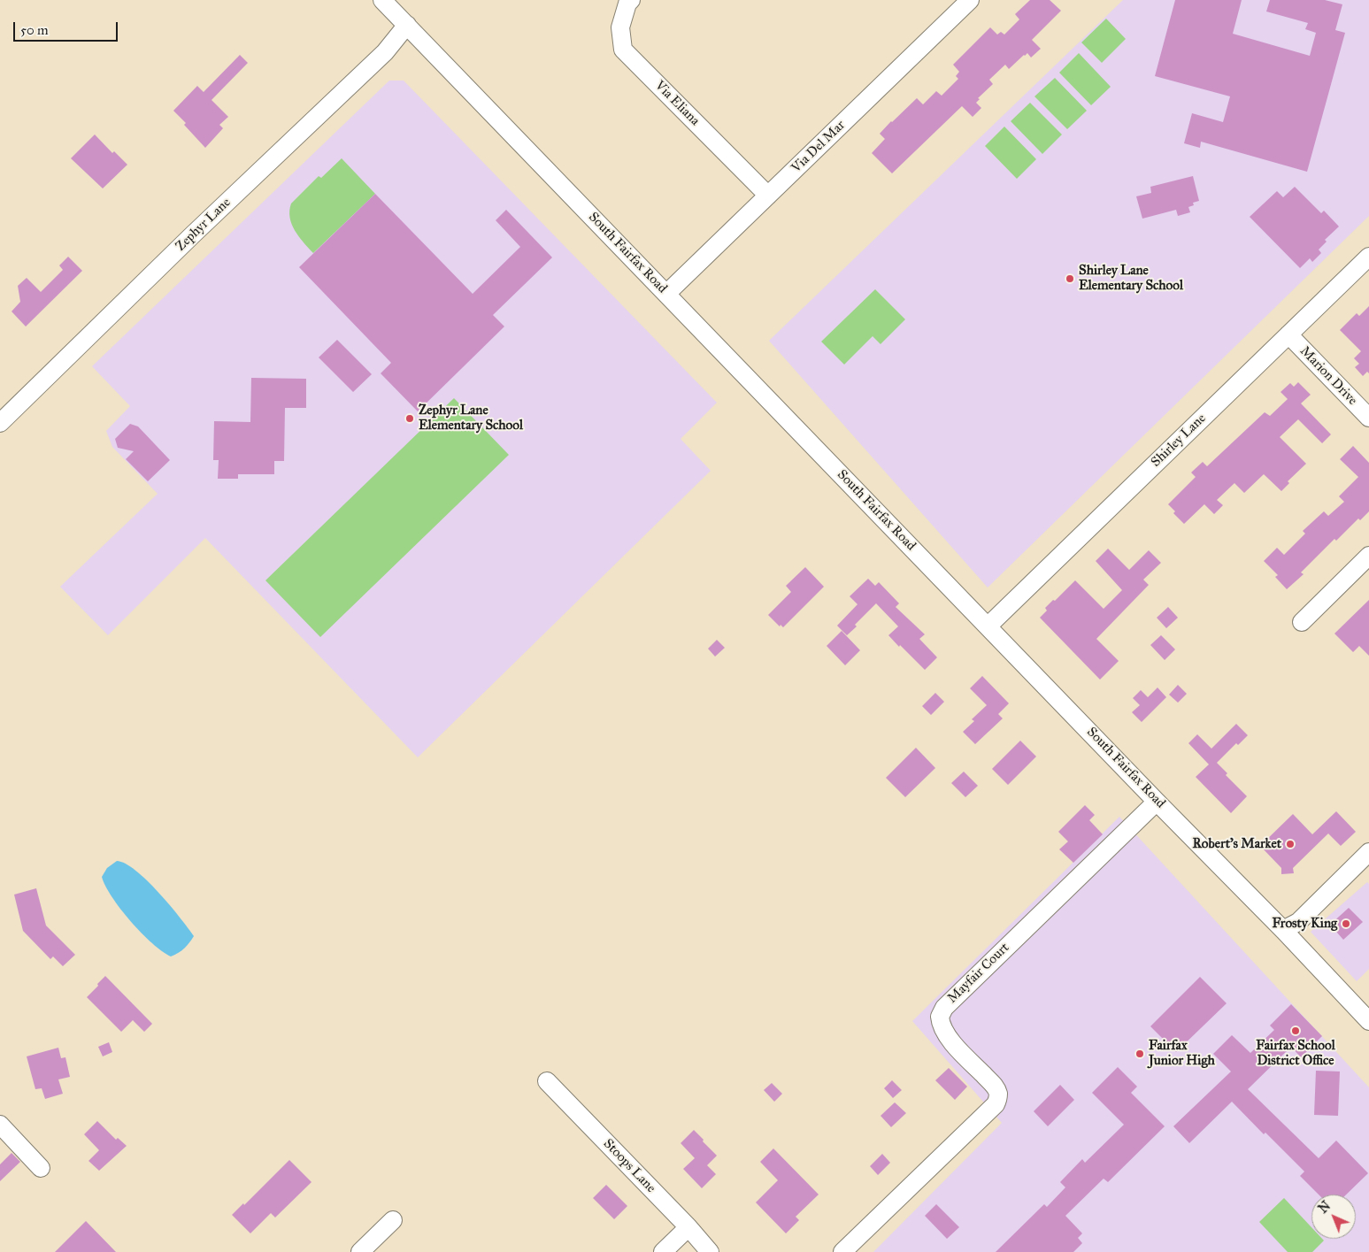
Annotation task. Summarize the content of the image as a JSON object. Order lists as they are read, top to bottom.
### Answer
{
  "streets": {
    "street": [
      "Via Eliana",
      "Via Del Mar",
      "Zephyr Lane",
      "South Fairfax Road",
      "Marion Drive",
      "Shirley Lane",
      "Mayfair Court",
      "Stoops Lane"
    ]
  },
  "crossings": [
    ["Via Eliana", "Via Del Mar"],
    ["Via Del Mar", "South Fairfax Road"],
    ["Zephyr Lane", "South Fairfax Road"],
    ["South Fairfax Road", "Shirley Lane"],
    ["South Fairfax Road", "Mayfair Court"],
    ["Marion Drive", "Shirley Lane"]
  ],
  "places": [
    "Shirley Lane Elementary School",
    "Zephyr Lane Elementary School",
    "Robert's Market",
    "Frosty King",
    "Fairfax School District Office",
    "Fairfax Junior High"
  ],
  "scale_bar": "50 m",
  "north": "top left"
}
